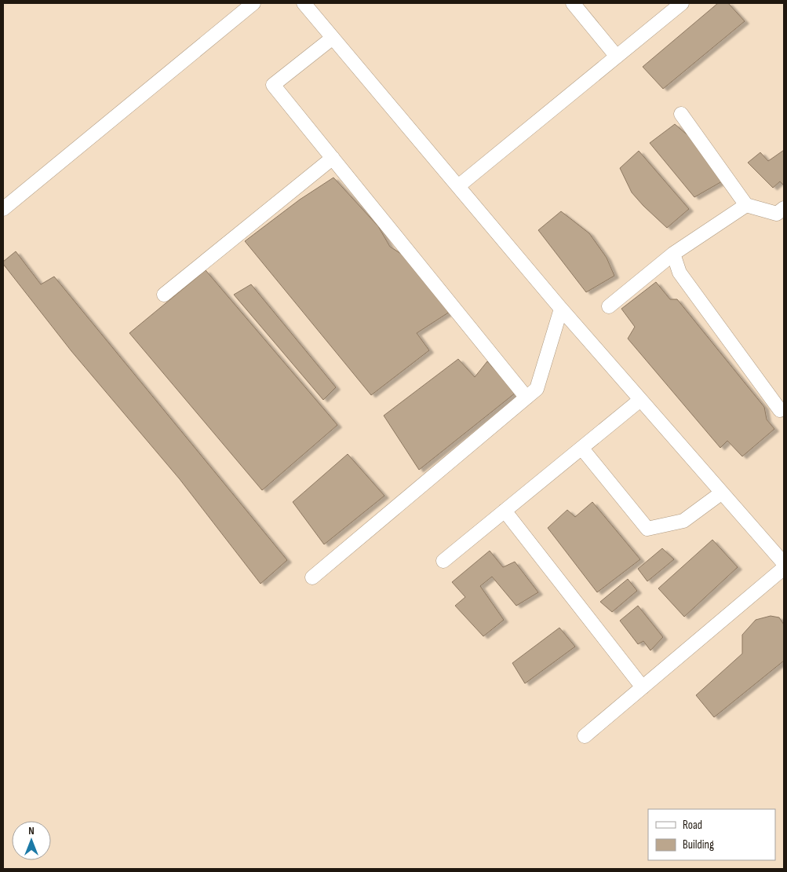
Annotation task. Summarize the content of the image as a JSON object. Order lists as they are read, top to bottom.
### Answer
{
  "legend": ["Road", "Building"],
  "north": "top"
}
